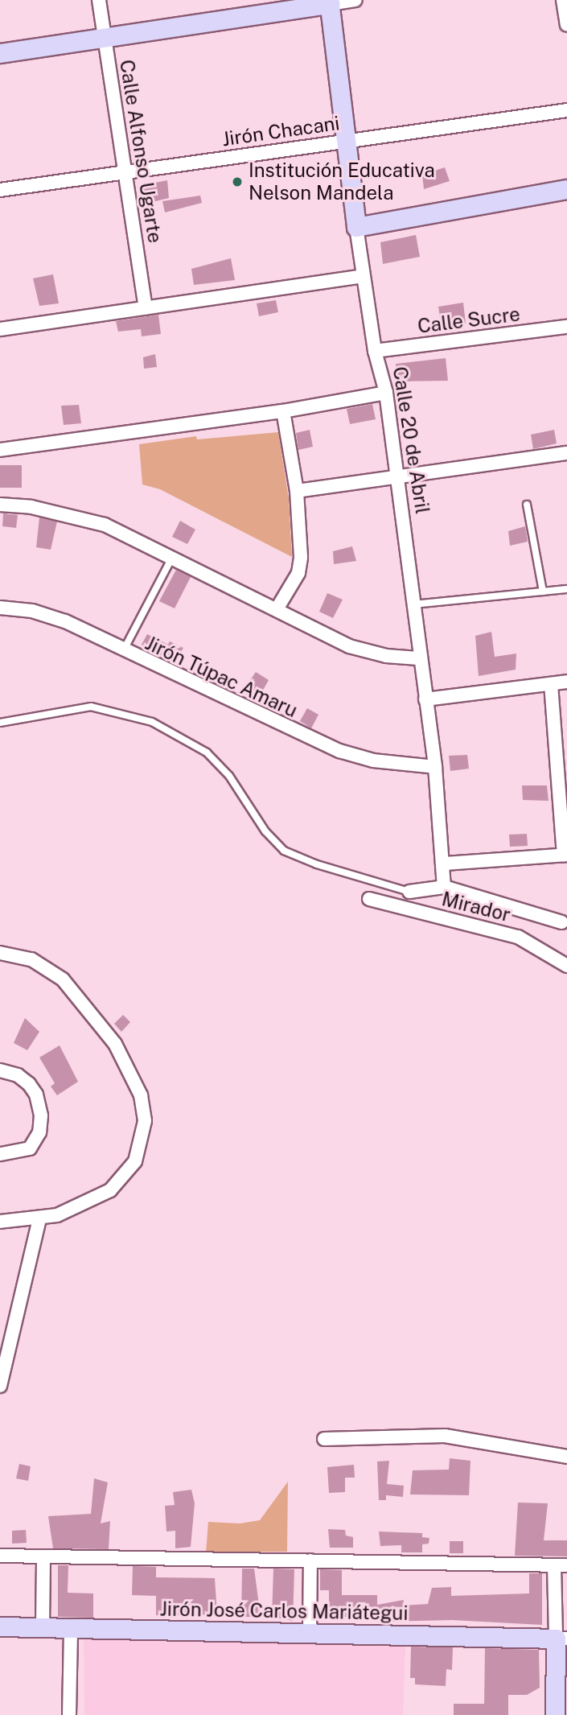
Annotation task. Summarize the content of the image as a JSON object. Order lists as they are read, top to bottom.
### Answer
{
  "streets": {
    "street": [
      "Jirón Chacani",
      "Calle Alfonso Ugarte",
      "Calle Sucre",
      "Calle 20 de Abril",
      "Jirón Túpac Amaru",
      "Mirador",
      "Jirón José Carlos Mariátegui"
    ]
  },
  "crossings": [
    ["Jirón Chacani", "Calle Alfonso Ugarte"],
    ["Jirón Chacani", "Calle 20 de Abril"],
    ["Calle Sucre", "Calle 20 de Abril"],
    ["Calle 20 de Abril", "Jirón Túpac Amaru"]
  ],
  "places": ["Institución Educativa Nelson Mandela"]
}
